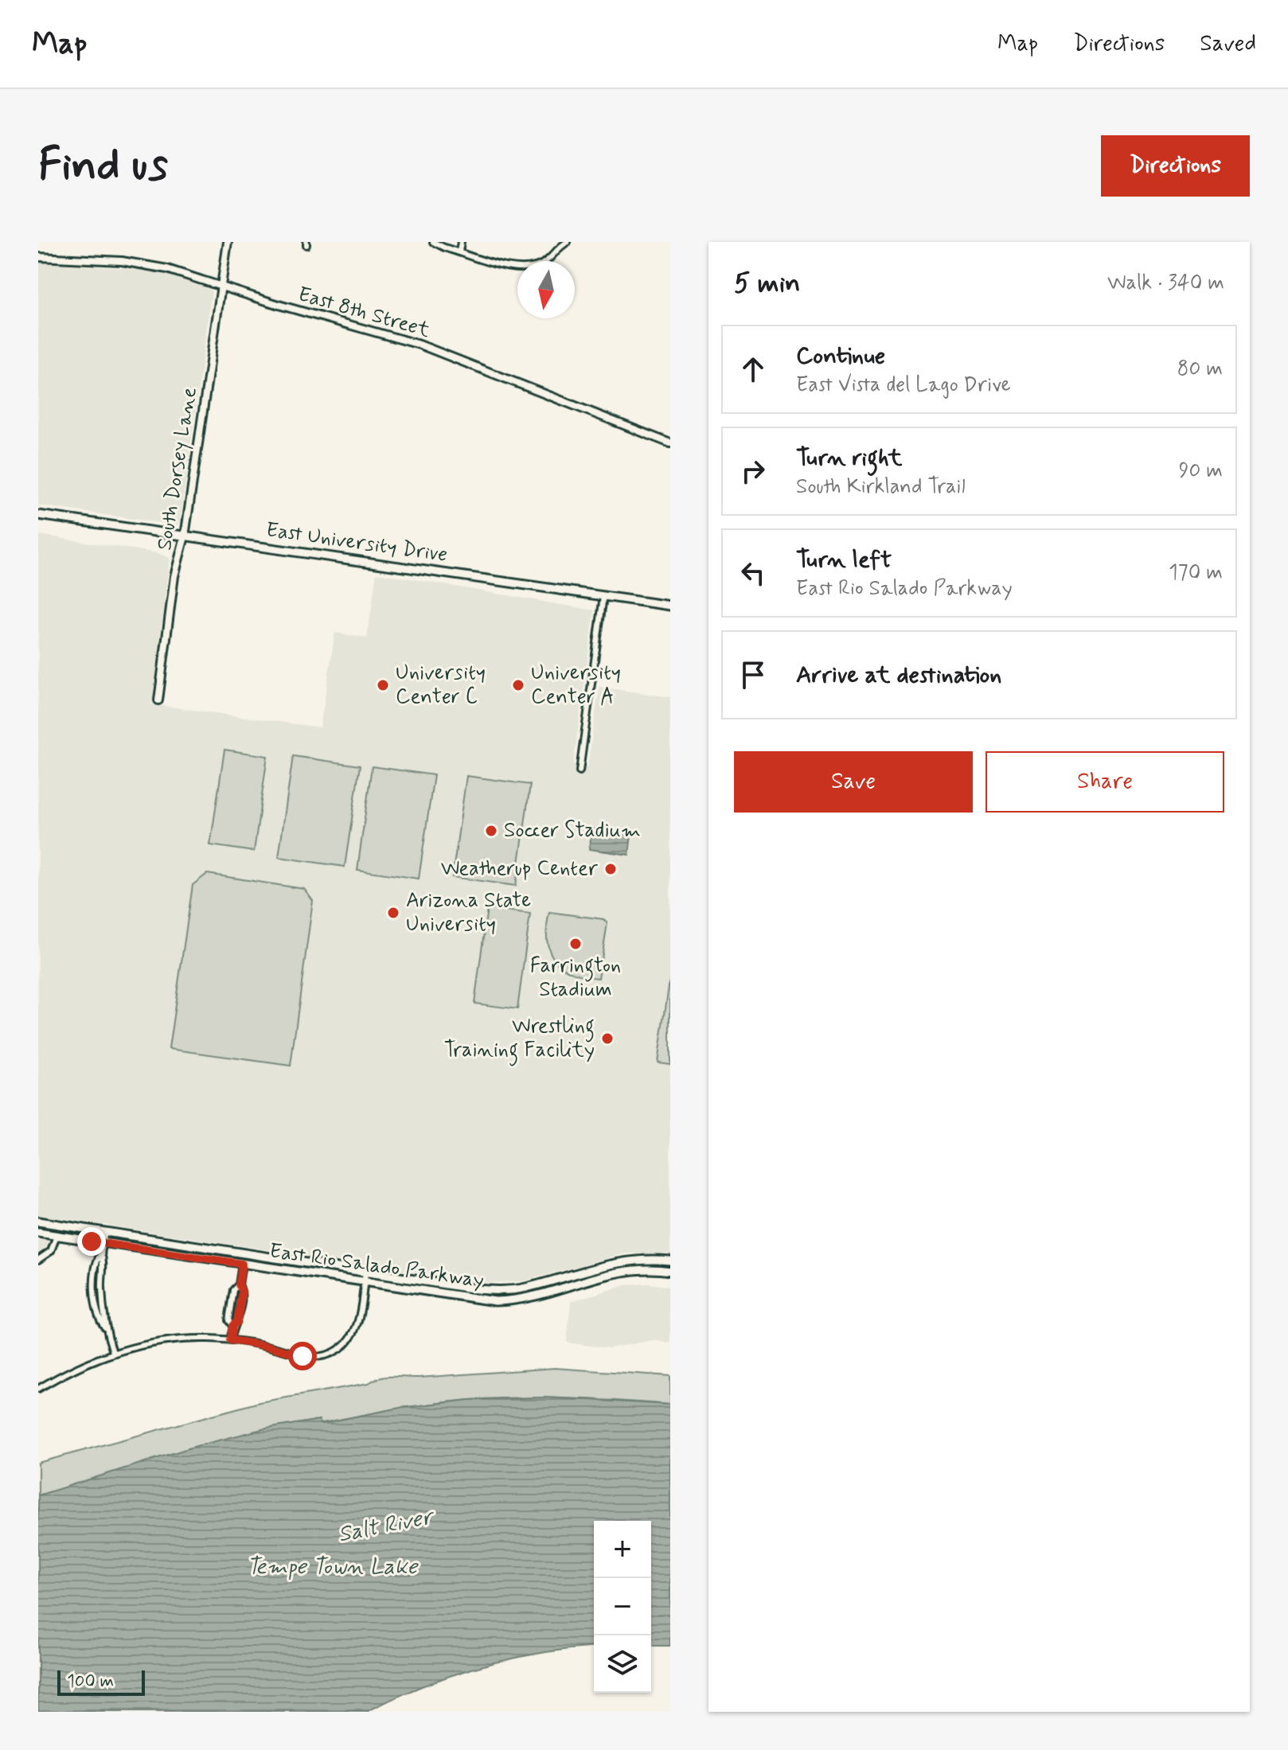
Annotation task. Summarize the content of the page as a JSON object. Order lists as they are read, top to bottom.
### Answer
{
  "streets": {
    "main road": ["East University Drive", "East Rio Salado Parkway"],
    "street": ["East 8th Street", "South Dorsey Lane"]
  },
  "crossings": [
    ["East 8th Street", "South Dorsey Lane"],
    ["South Dorsey Lane", "East University Drive"]
  ],
  "water": ["Salt River", "Tempe Town Lake"],
  "places": [
    "University Center C",
    "University Center A",
    "Soccer Stadium",
    "Weatherup Center",
    "Arizona State University",
    "Farrington Stadium",
    "Wrestling Training Facility"
  ],
  "scale_bar": "100 m",
  "north": "bottom",
  "page": {
    "header": "Map",
    "nav": ["Map", "Directions", "Saved"],
    "buttons": [
      "Directions",
      ["Save", "Share"]
    ],
    "title": "Find us",
    "heading": ["5 min", "Walk · 340 m"],
    "list": [
      ["Continue", "East Vista del Lago Drive", "80 m"],
      ["Turn right", "South Kirkland Trail", "90 m"],
      ["Turn left", "East Rio Salado Parkway", "170 m"],
      "Arrive at destination"
    ],
    "map_buttons": ["+", "−"],
    "scale": "100 m"
  }
}
